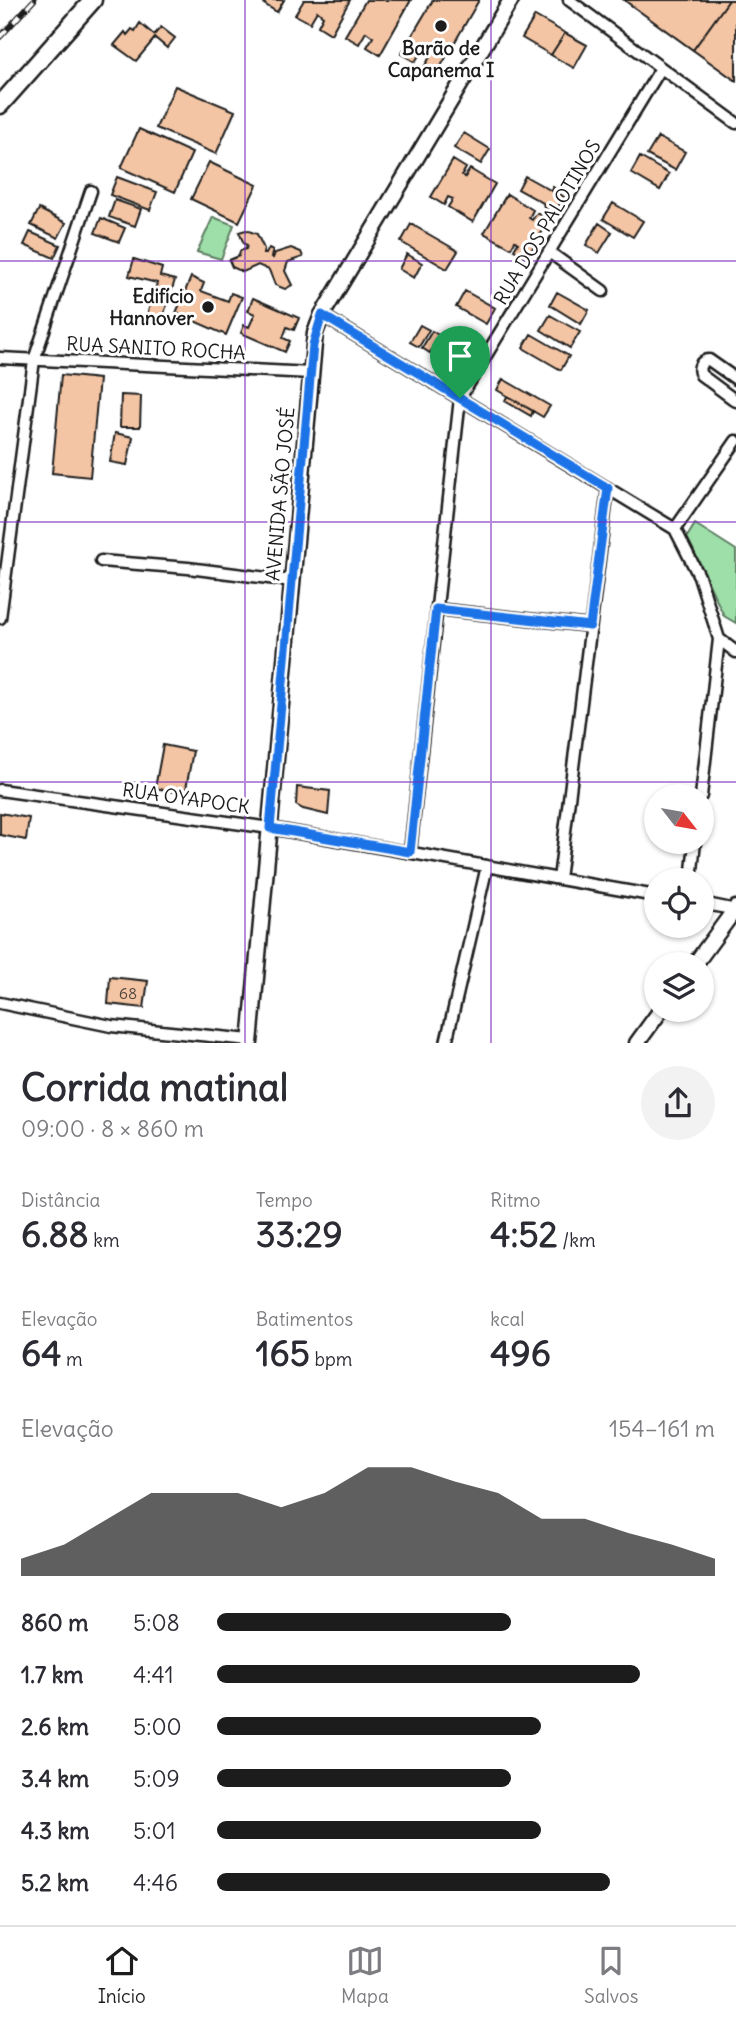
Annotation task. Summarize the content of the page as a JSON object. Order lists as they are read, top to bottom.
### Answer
{
  "streets": {
    "street": [
      "RUA DOS PALOTINOS",
      "RUA SANITO ROCHA",
      "AVENIDA SÃO JOSÉ",
      "RUA OYAPOCK"
    ]
  },
  "crossings": [
    ["RUA DOS PALOTINOS", "RUA OYAPOCK"],
    ["RUA SANITO ROCHA", "AVENIDA SÃO JOSÉ"],
    ["AVENIDA SÃO JOSÉ", "RUA OYAPOCK"]
  ],
  "places": ["Barão de Capanema I", "Edifício Hannover"],
  "house_numbers": ["68"],
  "north": "bottom right",
  "page": {
    "heading": ["Corrida matinal", "09:00 · 8 × 860 m"],
    "stats": [
      ["Distância", "6.88 km"],
      ["Tempo", "33:29"],
      ["Ritmo", "4:52 /km"],
      ["Elevação", "64 m"],
      ["Batimentos", "165 bpm"],
      ["kcal", "496"]
    ],
    "chart": ["Elevação", "154–161 m"],
    "list": [
      {
        "name": "860 m",
        "note": "5:08"
      },
      {
        "name": "1.7 km",
        "note": "4:41"
      },
      {
        "name": "2.6 km",
        "note": "5:00"
      },
      {
        "name": "3.4 km",
        "note": "5:09"
      },
      {
        "name": "4.3 km",
        "note": "5:01"
      },
      {
        "name": "5.2 km",
        "note": "4:46"
      }
    ],
    "tabs": ["Início", "Mapa", "Salvos"]
  }
}
